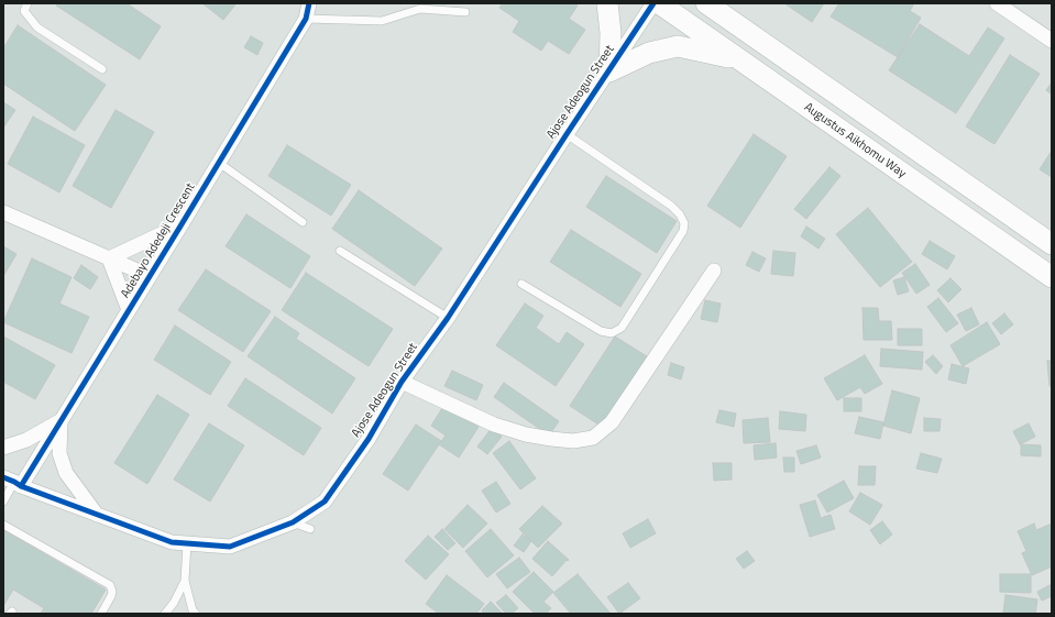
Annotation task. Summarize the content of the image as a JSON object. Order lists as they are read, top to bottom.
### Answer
{
  "streets": {
    "street": ["Ajose Adeogun Street", "Augustus Aikhomu Way", "Adebayo Adedeji Crescent"]
  },
  "crossings": [
    ["Ajose Adeogun Street", "Adebayo Adedeji Crescent"]
  ]
}
